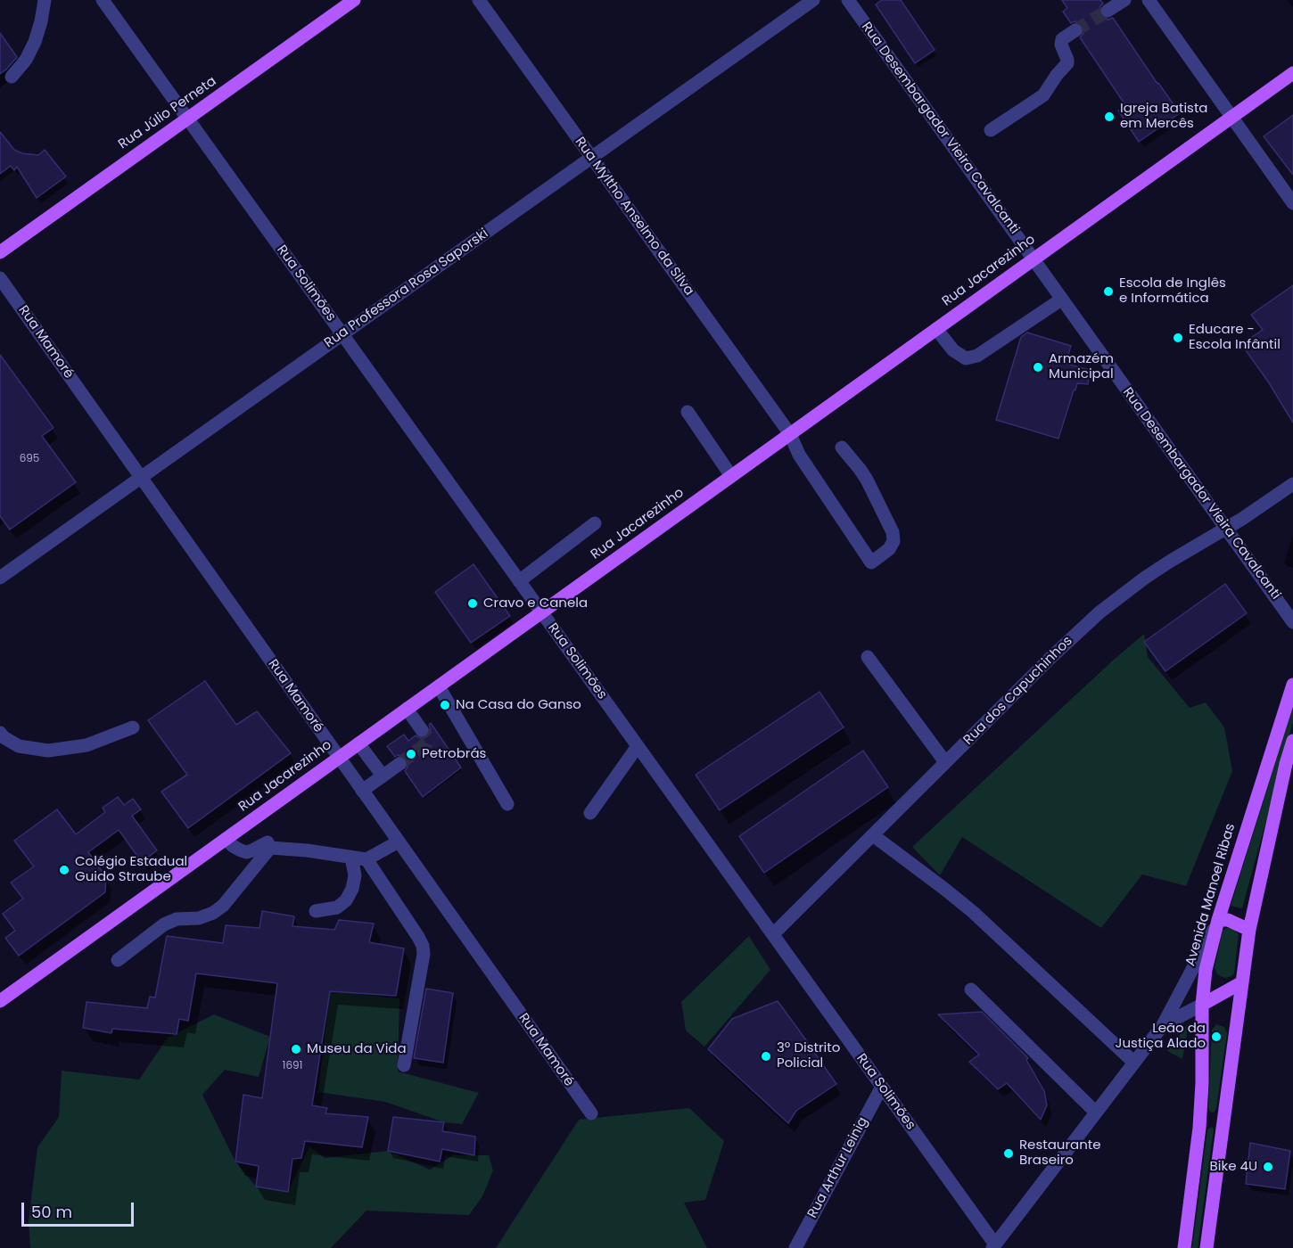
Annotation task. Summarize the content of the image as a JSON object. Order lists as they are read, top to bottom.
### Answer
{
  "streets": {
    "main road": ["Rua Júlio Perneta", "Rua Jacarezinho", "Avenida Manoel Ribas"],
    "street": [
      "Rua Desembargador Vieira Cavalcanti",
      "Rua Myltho Anselmo da Silva",
      "Rua Solimões",
      "Rua Professora Rosa Saporski",
      "Rua Mamoré",
      "Rua dos Capuchinhos",
      "Rua Arthur Leinig"
    ]
  },
  "crossings": [
    ["Rua Júlio Perneta", "Rua Solimões"],
    ["Rua Desembargador Vieira Cavalcanti", "Rua Jacarezinho"],
    ["Rua Desembargador Vieira Cavalcanti", "Rua dos Capuchinhos"],
    ["Rua Myltho Anselmo da Silva", "Rua Jacarezinho"],
    ["Rua Myltho Anselmo da Silva", "Rua Professora Rosa Saporski"],
    ["Rua Jacarezinho", "Rua Solimões"],
    ["Rua Jacarezinho", "Rua Mamoré"],
    ["Rua Solimões", "Rua Professora Rosa Saporski"],
    ["Rua Solimões", "Rua dos Capuchinhos"],
    ["Rua Solimões", "Rua Arthur Leinig"],
    ["Rua Professora Rosa Saporski", "Rua Mamoré"]
  ],
  "places": [
    "Igreja Batista em Mercês",
    "Escola de Inglês e Informática",
    "Educare - Escola Infântil",
    "Armazém Municipal",
    "Cravo e Canela",
    "Na Casa do Ganso",
    "Petrobrás",
    "Colégio Estadual Guido Straube",
    "Leão da Justiça Alado",
    "Museu da Vida",
    "3º Distrito Policial",
    "Restaurante Braseiro",
    "Bike 4U"
  ],
  "house_numbers": ["695", "1691"],
  "scale_bar": "50 m"
}
